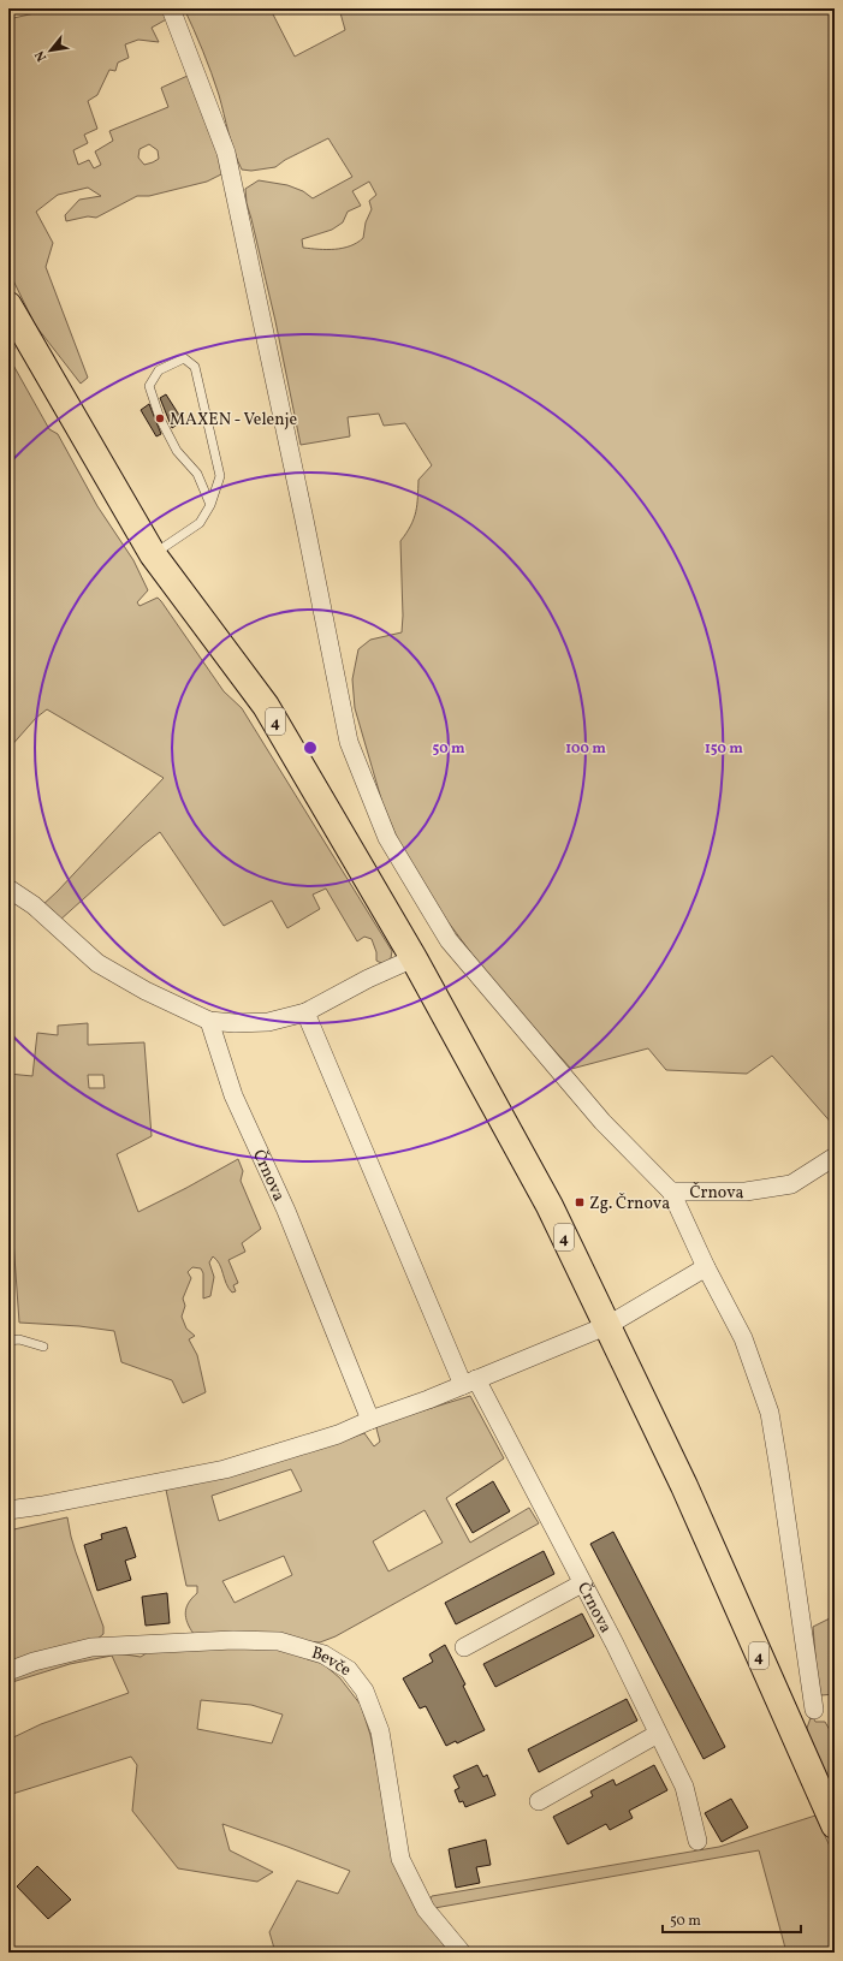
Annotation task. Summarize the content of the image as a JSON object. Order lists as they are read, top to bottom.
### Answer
{
  "streets": {
    "main road": ["4"],
    "street": ["Črnova", "Bevče"]
  },
  "places": {
    "other": ["MAXEN - Velenje"],
    "transit": ["Zg. Črnova"]
  },
  "scale_bar": "50 m",
  "north": "bottom left",
  "rings": ["50 m", "100 m", "150 m"]
}
